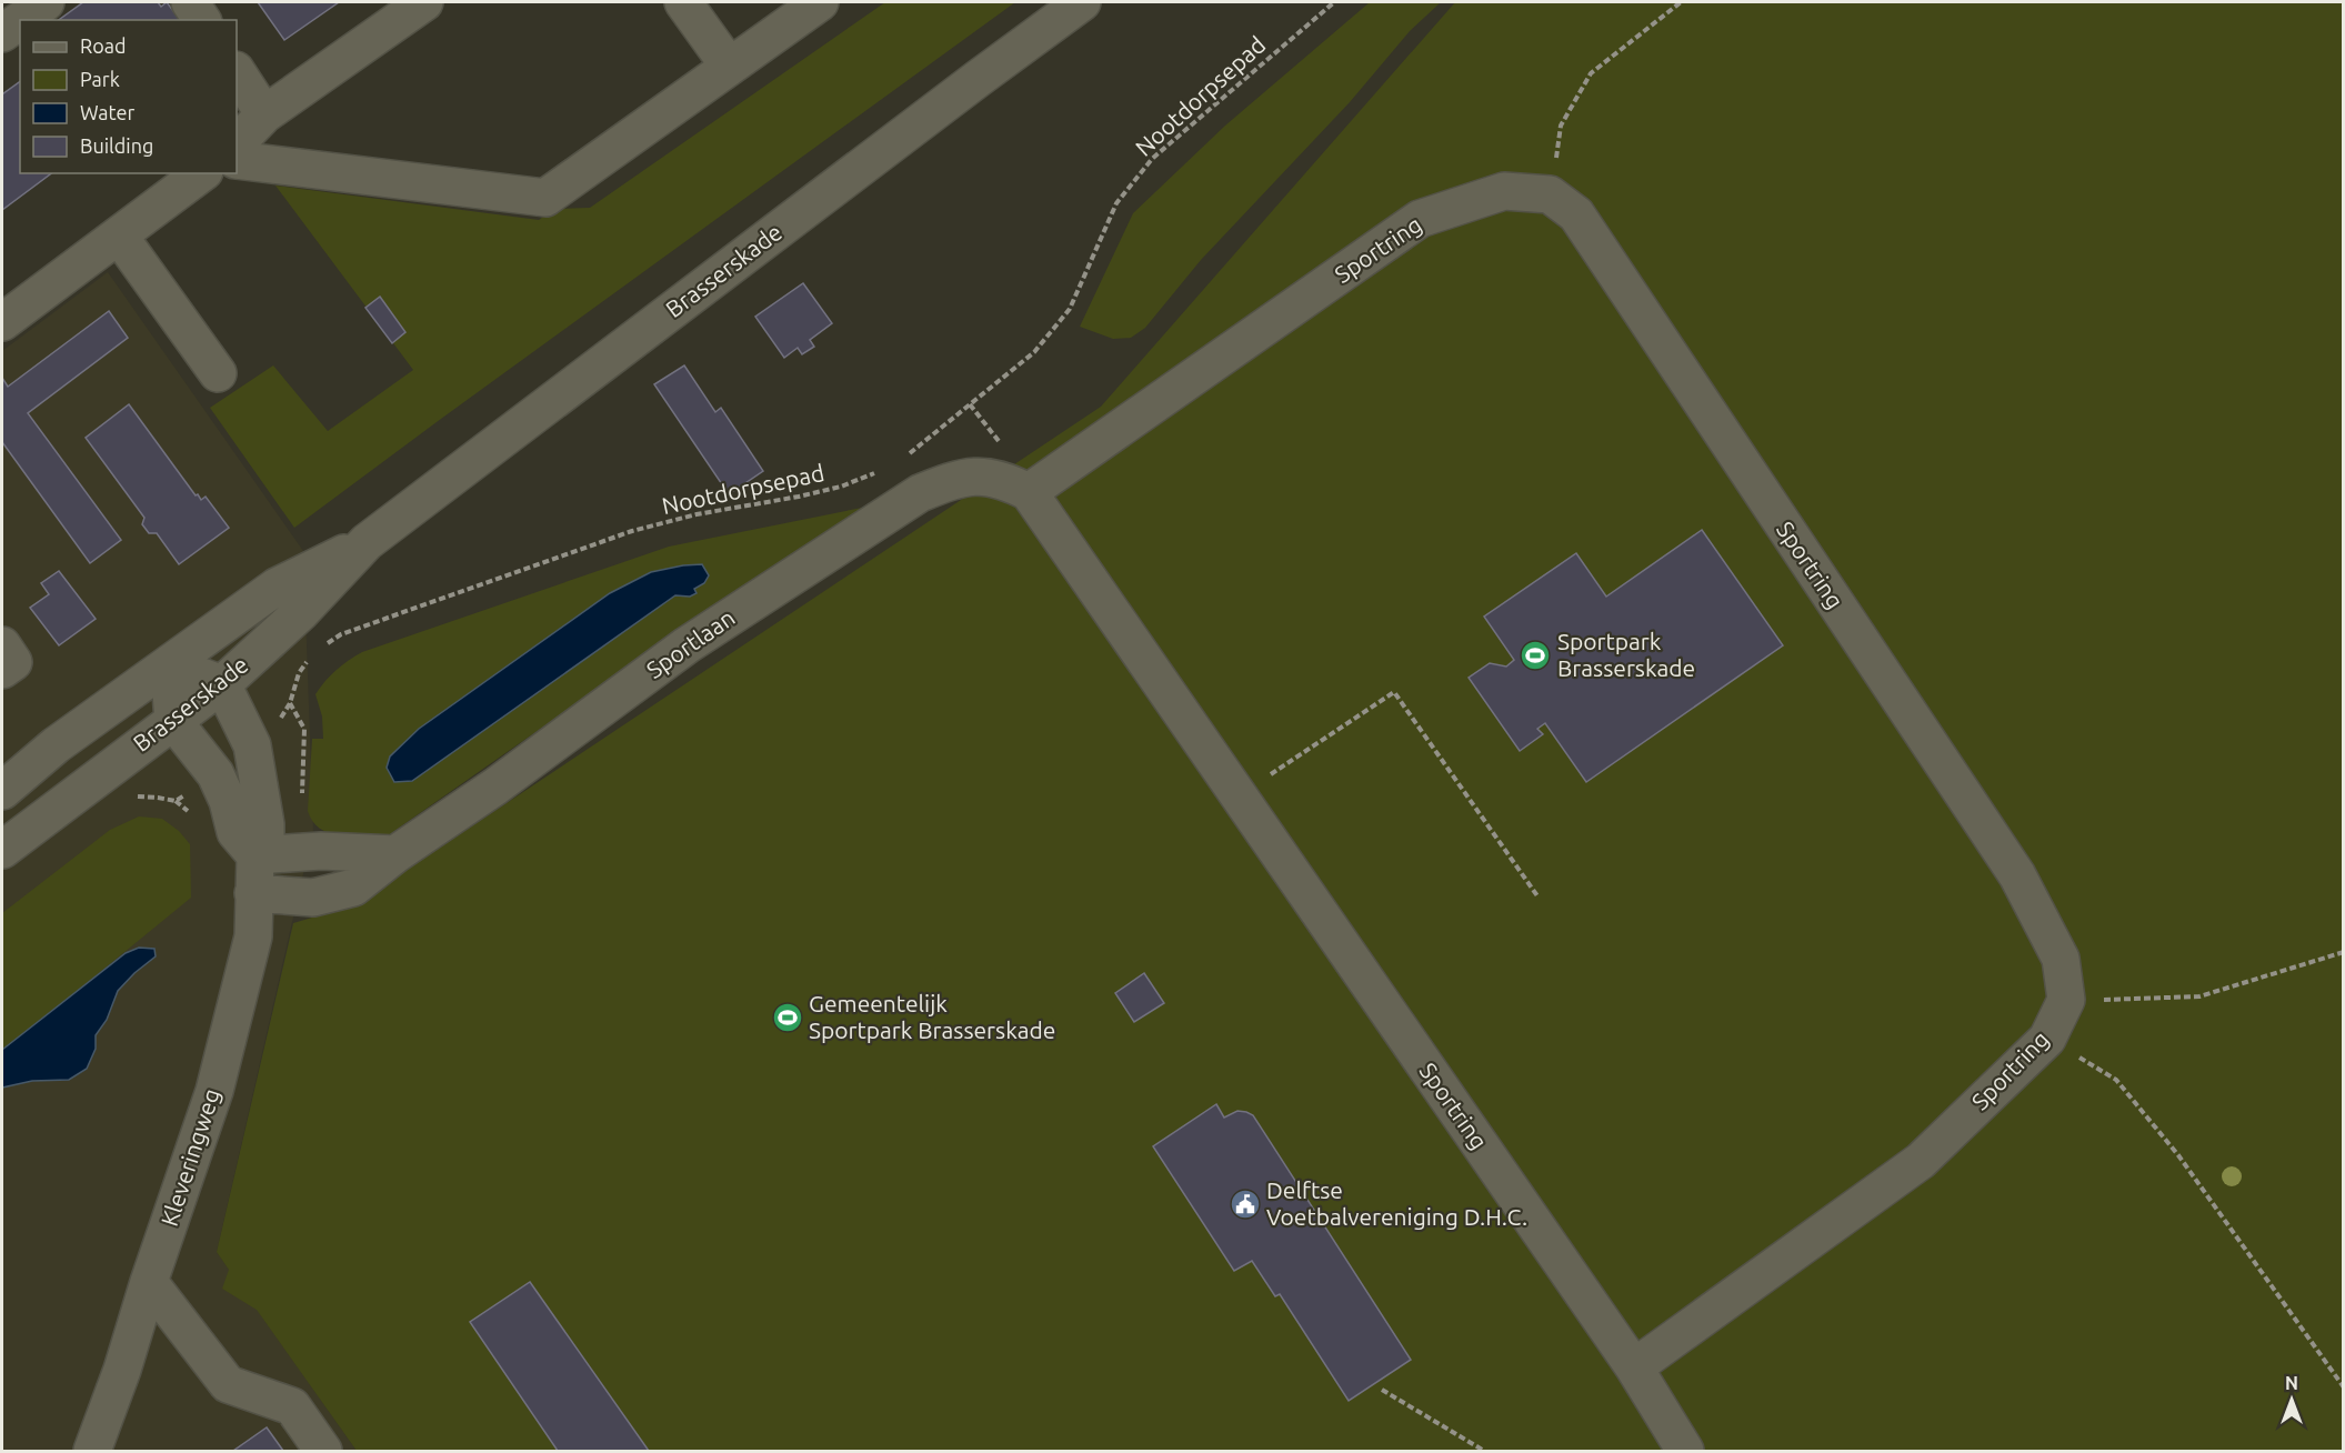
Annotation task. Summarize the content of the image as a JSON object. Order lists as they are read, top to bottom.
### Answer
{
  "streets": {
    "street": [
      "Sportring",
      "Brasserskade",
      "Sportlaan",
      "Kleveringweg"
    ],
    "path": ["Nootdorpsepad"]
  },
  "crossings": [
    ["Sportring", "Sportlaan"],
    ["Brasserskade", "Kleveringweg"],
    ["Sportlaan", "Kleveringweg"]
  ],
  "places": {
    "sports": ["Sportpark Brasserskade", "Gemeentelijk Sportpark Brasserskade"],
    "public building": ["Delftse Voetbalvereniging D.H.C."]
  },
  "legend": [
    "Road",
    "Park",
    "Water",
    "Building"
  ],
  "north": "top"
}
